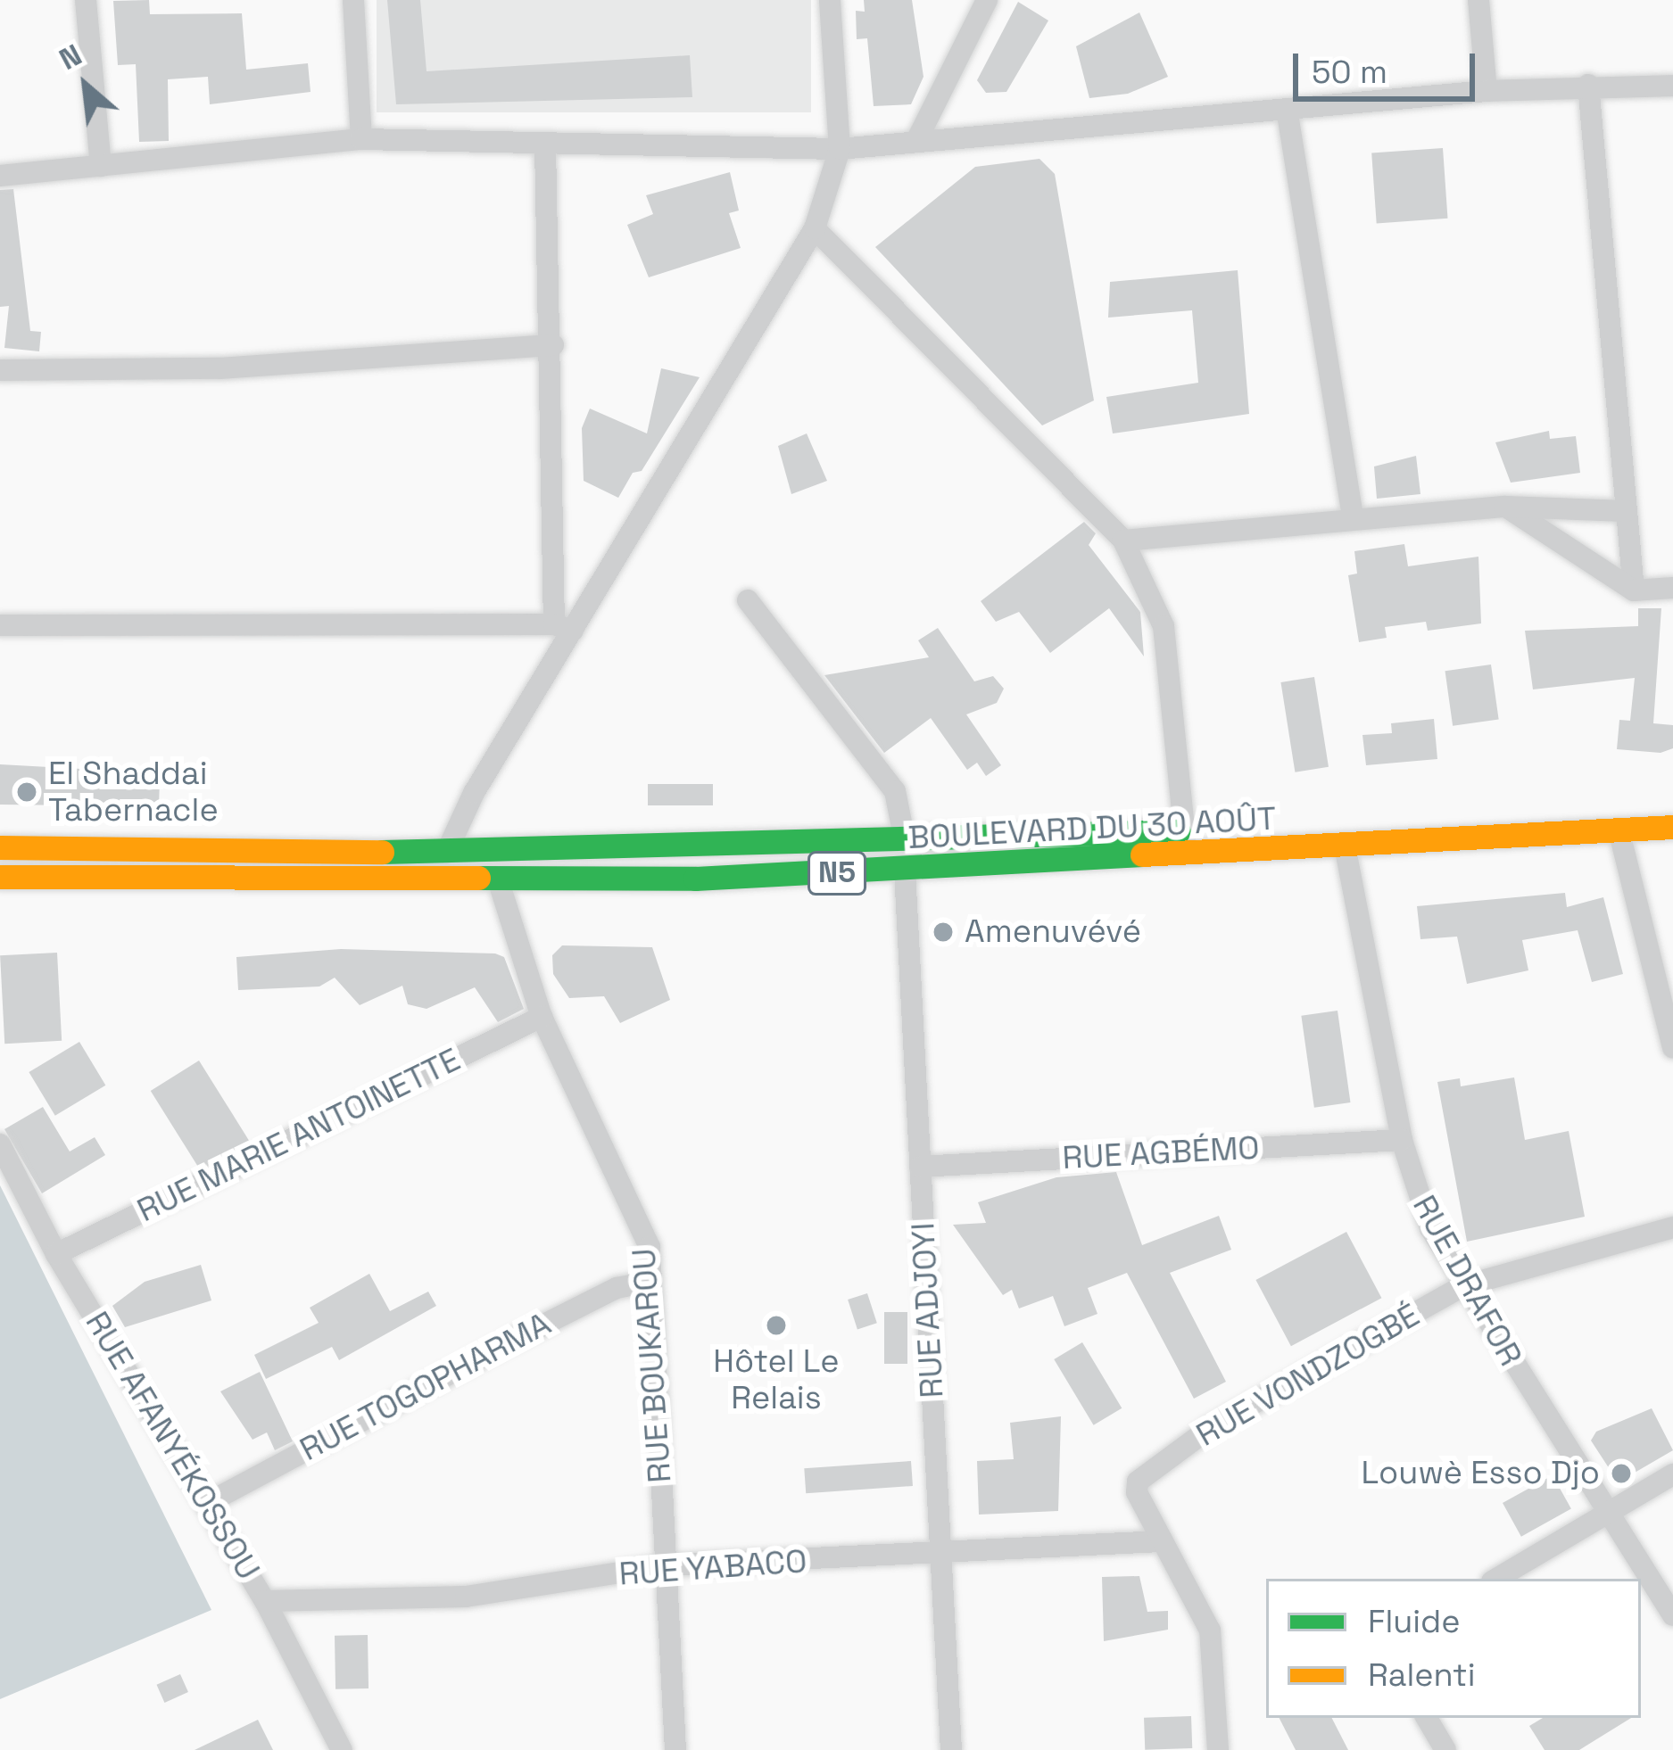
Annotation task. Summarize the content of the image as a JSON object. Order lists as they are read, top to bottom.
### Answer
{
  "streets": {
    "highway": ["BOULEVARD DU 30 AOÛT", "N5"],
    "street": [
      "RUE MARIE ANTOINETTE",
      "RUE AGBÉMO",
      "RUE DRAFOR",
      "RUE ADJOYI",
      "RUE BOUKAROU",
      "RUE VONDZOGBÉ",
      "RUE TOGOPHARMA",
      "RUE AFANYÉKOSSOU",
      "RUE YABACO"
    ]
  },
  "crossings": [
    ["BOULEVARD DU 30 AOÛT", "RUE DRAFOR"],
    ["BOULEVARD DU 30 AOÛT", "RUE ADJOYI"],
    ["BOULEVARD DU 30 AOÛT", "RUE BOUKAROU"],
    ["RUE MARIE ANTOINETTE", "RUE BOUKAROU"],
    ["RUE MARIE ANTOINETTE", "RUE AFANYÉKOSSOU"],
    ["RUE AGBÉMO", "RUE DRAFOR"],
    ["RUE AGBÉMO", "RUE ADJOYI"],
    ["RUE DRAFOR", "RUE VONDZOGBÉ"],
    ["RUE ADJOYI", "RUE YABACO"],
    ["RUE BOUKAROU", "RUE TOGOPHARMA"],
    ["RUE BOUKAROU", "RUE YABACO"],
    ["RUE VONDZOGBÉ", "RUE YABACO"],
    ["RUE TOGOPHARMA", "RUE AFANYÉKOSSOU"],
    ["RUE AFANYÉKOSSOU", "RUE YABACO"]
  ],
  "places": [
    "El Shaddai Tabernacle",
    "Amenuvévé",
    "Hôtel Le Relais",
    "Louwè Esso Djo"
  ],
  "legend": ["Fluide", "Ralenti"],
  "scale_bar": "50 m",
  "north": "top left"
}
